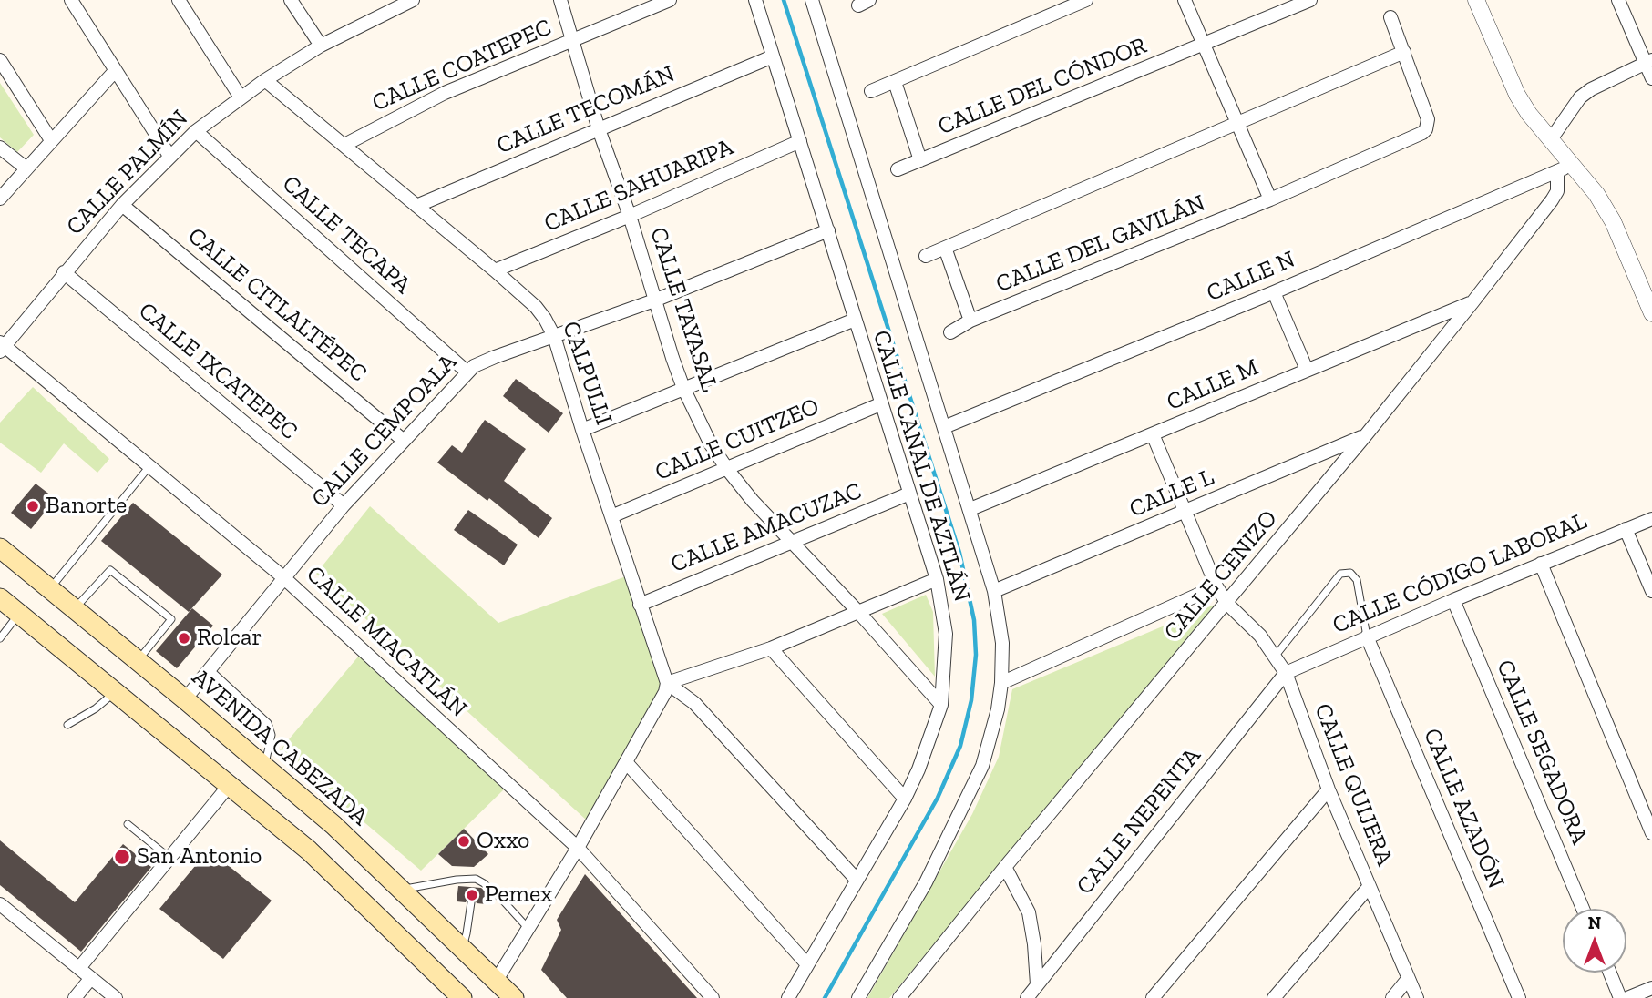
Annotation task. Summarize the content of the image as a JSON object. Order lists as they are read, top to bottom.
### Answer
{
  "streets": {
    "main road": ["AVENIDA CABEZADA"],
    "street": [
      "CALLE COATEPEC",
      "CALLE DEL CÓNDOR",
      "CALLE TECOMÁN",
      "CALLE PALMÍN",
      "CALLE SAHUARIPA",
      "CALLE TECAPA",
      "CALLE DEL GAVILÁN",
      "CALLE N",
      "CALLE CITLALTÉPEC",
      "CALLE TAYASAL",
      "CALLE IXCATEPEC",
      "CALPULLI",
      "CALLE M",
      "CALLE CEMPOALA",
      "CALLE CUITZEO",
      "CALLE CANAL DE AZTLÁN",
      "CALLE L",
      "CALLE AMACUZAC",
      "CALLE CÓDIGO LABORAL",
      "CALLE CENIZO",
      "CALLE MIACATLÁN",
      "CALLE SEGADORA",
      "CALLE QUIJERA",
      "CALLE AZADÓN",
      "CALLE NEPENTA"
    ]
  },
  "crossings": [
    ["CALLE COATEPEC", "CALLE TAYASAL"],
    ["CALLE COATEPEC", "CALPULLI"],
    ["CALLE TECOMÁN", "CALLE TAYASAL"],
    ["CALLE TECOMÁN", "CALPULLI"],
    ["CALLE TECOMÁN", "CALLE CANAL DE AZTLÁN"],
    ["CALLE PALMÍN", "CALLE TECAPA"],
    ["CALLE PALMÍN", "CALLE CITLALTÉPEC"],
    ["CALLE PALMÍN", "CALLE IXCATEPEC"],
    ["CALLE PALMÍN", "CALPULLI"],
    ["CALLE PALMÍN", "CALLE MIACATLÁN"],
    ["CALLE SAHUARIPA", "CALLE TAYASAL"],
    ["CALLE SAHUARIPA", "CALPULLI"],
    ["CALLE SAHUARIPA", "CALLE CANAL DE AZTLÁN"],
    ["CALLE TECAPA", "CALLE CEMPOALA"],
    ["CALLE N", "CALLE CANAL DE AZTLÁN"],
    ["CALLE N", "CALLE CENIZO"],
    ["CALLE CITLALTÉPEC", "CALLE CEMPOALA"],
    ["CALLE TAYASAL", "CALLE CEMPOALA"],
    ["CALLE TAYASAL", "CALLE CUITZEO"],
    ["CALLE TAYASAL", "CALLE CANAL DE AZTLÁN"],
    ["CALLE TAYASAL", "CALLE AMACUZAC"],
    ["CALLE IXCATEPEC", "CALLE CEMPOALA"],
    ["CALPULLI", "CALLE CEMPOALA"],
    ["CALPULLI", "CALLE CUITZEO"],
    ["CALPULLI", "CALLE AMACUZAC"],
    ["CALLE M", "CALLE CANAL DE AZTLÁN"],
    ["CALLE M", "CALLE CENIZO"],
    ["CALLE M", "CALLE QUIJERA"],
    ["CALLE CEMPOALA", "CALLE CANAL DE AZTLÁN"],
    ["CALLE CEMPOALA", "CALLE MIACATLÁN"],
    ["CALLE CEMPOALA", "AVENIDA CABEZADA"],
    ["CALLE CUITZEO", "CALLE CANAL DE AZTLÁN"],
    ["CALLE CANAL DE AZTLÁN", "CALLE L"],
    ["CALLE CANAL DE AZTLÁN", "CALLE AMACUZAC"],
    ["CALLE L", "CALLE CENIZO"],
    ["CALLE L", "CALLE QUIJERA"],
    ["CALLE CÓDIGO LABORAL", "CALLE SEGADORA"],
    ["CALLE CÓDIGO LABORAL", "CALLE QUIJERA"],
    ["CALLE CÓDIGO LABORAL", "CALLE AZADÓN"],
    ["CALLE CÓDIGO LABORAL", "CALLE NEPENTA"],
    ["CALLE CENIZO", "CALLE QUIJERA"],
    ["CALLE QUIJERA", "CALLE NEPENTA"]
  ],
  "places": [
    "Banorte",
    "Rolcar",
    "Oxxo",
    "San Antonio",
    "Pemex"
  ],
  "north": "top"
}
